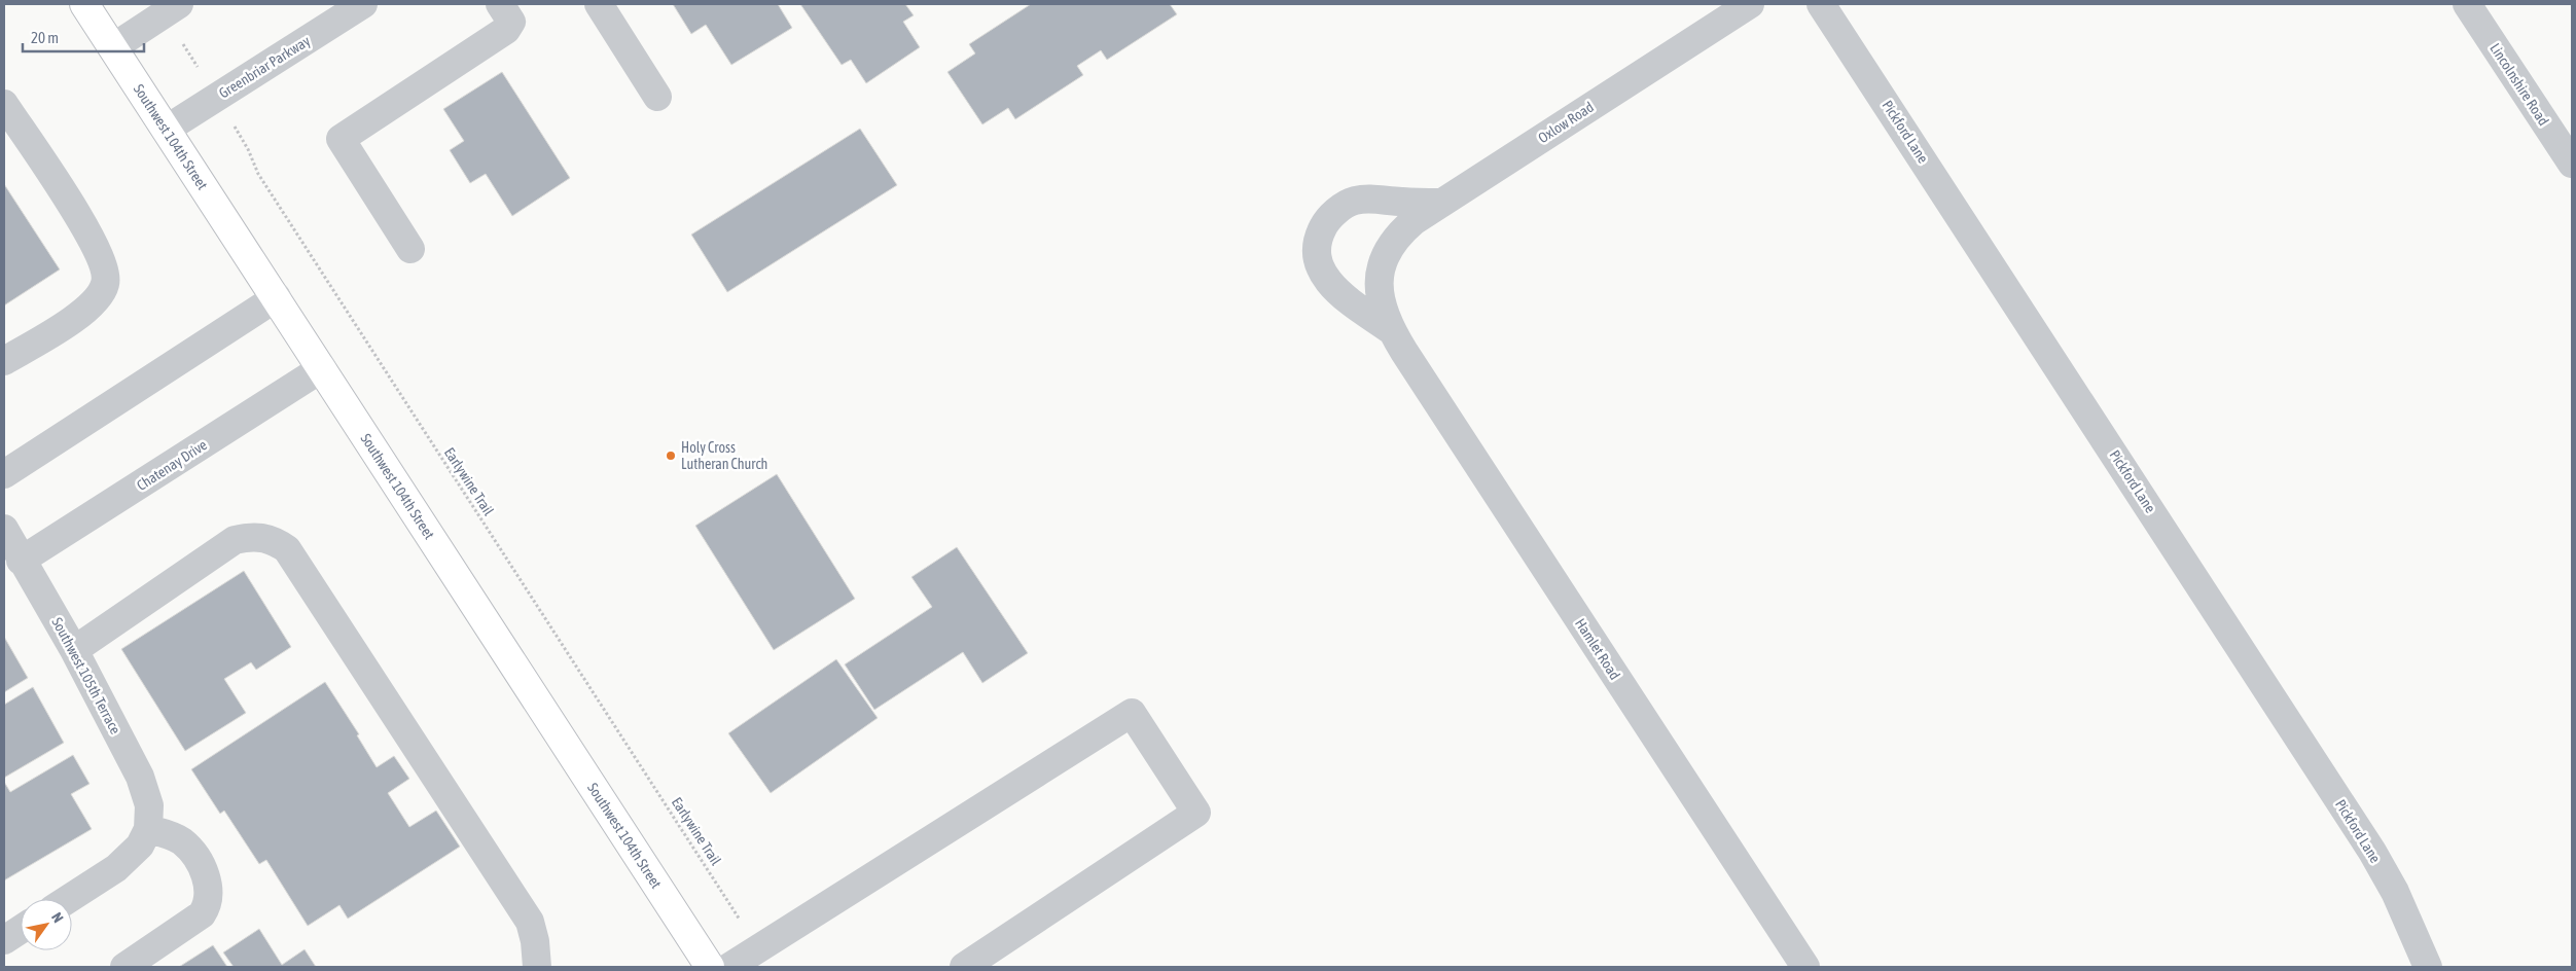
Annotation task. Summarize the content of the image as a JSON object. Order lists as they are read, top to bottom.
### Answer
{
  "streets": {
    "main road": ["Southwest 104th Street"],
    "street": [
      "Greenbriar Parkway",
      "Lincolnshire Road",
      "Oxlow Road",
      "Pickford Lane",
      "Chatenay Drive",
      "Hamlet Road",
      "Southwest 105th Terrace"
    ],
    "path": ["Earlywine Trail"]
  },
  "crossings": [
    ["Greenbriar Parkway", "Southwest 104th Street"],
    ["Greenbriar Parkway", "Earlywine Trail"],
    ["Oxlow Road", "Hamlet Road"],
    ["Southwest 104th Street", "Chatenay Drive"],
    ["Chatenay Drive", "Southwest 105th Terrace"]
  ],
  "places": ["Holy Cross Lutheran Church"],
  "scale_bar": "20 m",
  "north": "top right"
}
